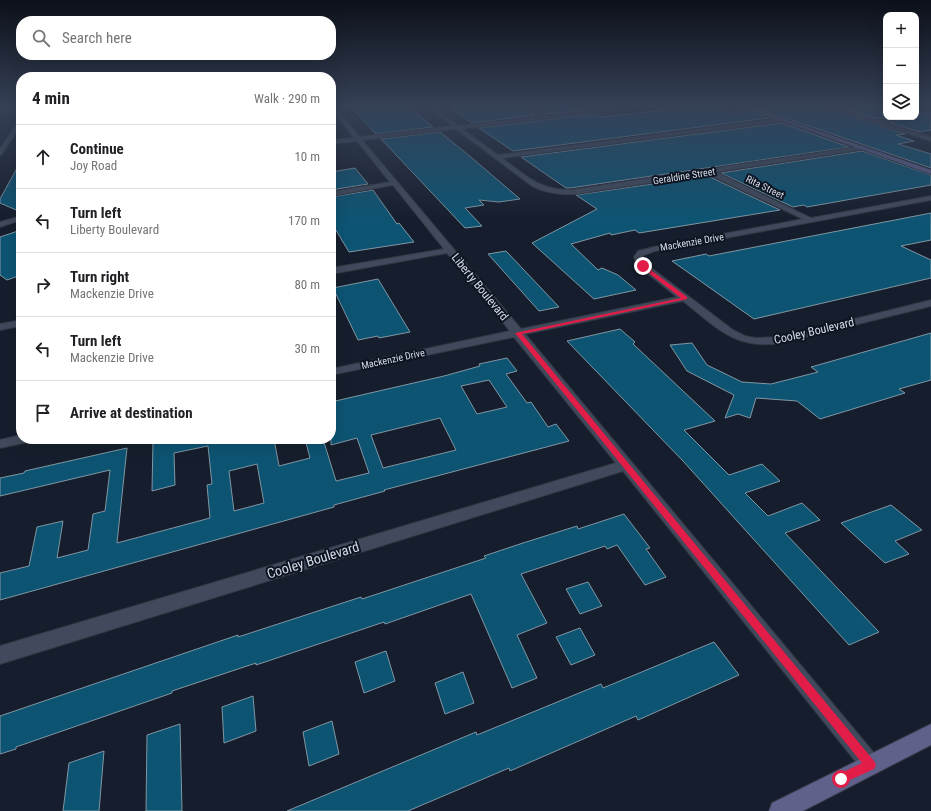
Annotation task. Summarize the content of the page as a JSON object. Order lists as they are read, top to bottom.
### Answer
{
  "streets": {
    "street": [
      "Geraldine Street",
      "Rita Street",
      "Mackenzie Drive",
      "Liberty Boulevard",
      "Cooley Boulevard"
    ]
  },
  "crossings": [
    ["Geraldine Street", "Rita Street"],
    ["Rita Street", "Mackenzie Drive"],
    ["Mackenzie Drive", "Liberty Boulevard"],
    ["Mackenzie Drive", "Cooley Boulevard"],
    ["Liberty Boulevard", "Cooley Boulevard"]
  ],
  "page": {
    "map_buttons": ["+", "−"],
    "search": "Search here",
    "heading": ["4 min", "Walk · 290 m"],
    "list": [
      ["Continue", "Joy Road", "10 m"],
      ["Turn left", "Liberty Boulevard", "170 m"],
      ["Turn right", "Mackenzie Drive", "80 m"],
      ["Turn left", "Mackenzie Drive", "30 m"],
      "Arrive at destination"
    ]
  }
}
